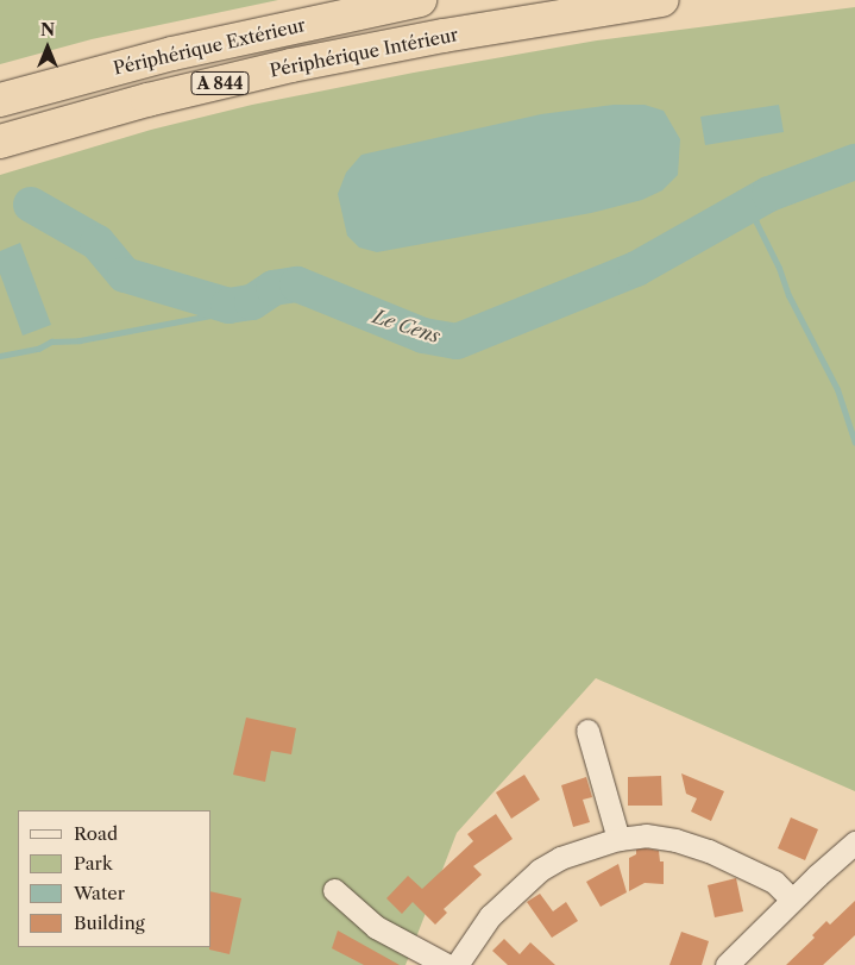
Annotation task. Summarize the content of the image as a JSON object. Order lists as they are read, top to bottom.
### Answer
{
  "streets": {
    "highway": ["Périphérique Extérieur", "Périphérique Intérieur", "A 844"]
  },
  "water": ["Le Cens"],
  "legend": [
    "Road",
    "Park",
    "Water",
    "Building"
  ],
  "north": "top"
}
